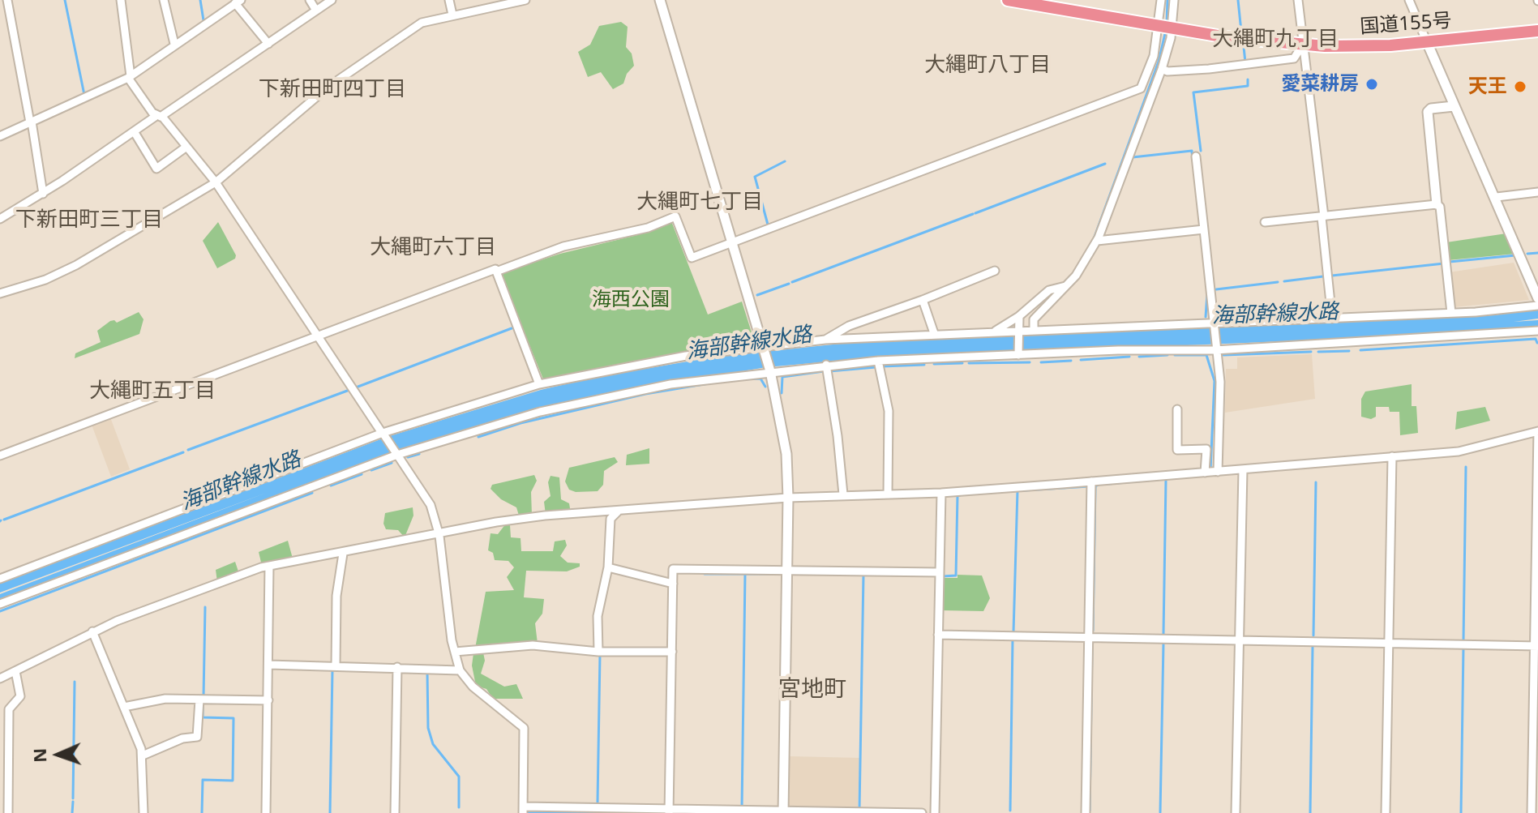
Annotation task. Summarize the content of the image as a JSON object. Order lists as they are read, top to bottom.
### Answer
{
  "streets": {
    "highway": ["国道155号"]
  },
  "districts": [
    "大縄町九丁目",
    "大縄町八丁目",
    "下新田町四丁目",
    "大縄町七丁目",
    "下新田町三丁目",
    "大縄町六丁目",
    "大縄町五丁目",
    "宮地町"
  ],
  "water": ["海部幹線水路"],
  "parks": ["海西公園"],
  "places": ["愛菜耕房", "天王"],
  "north": "left"
}
